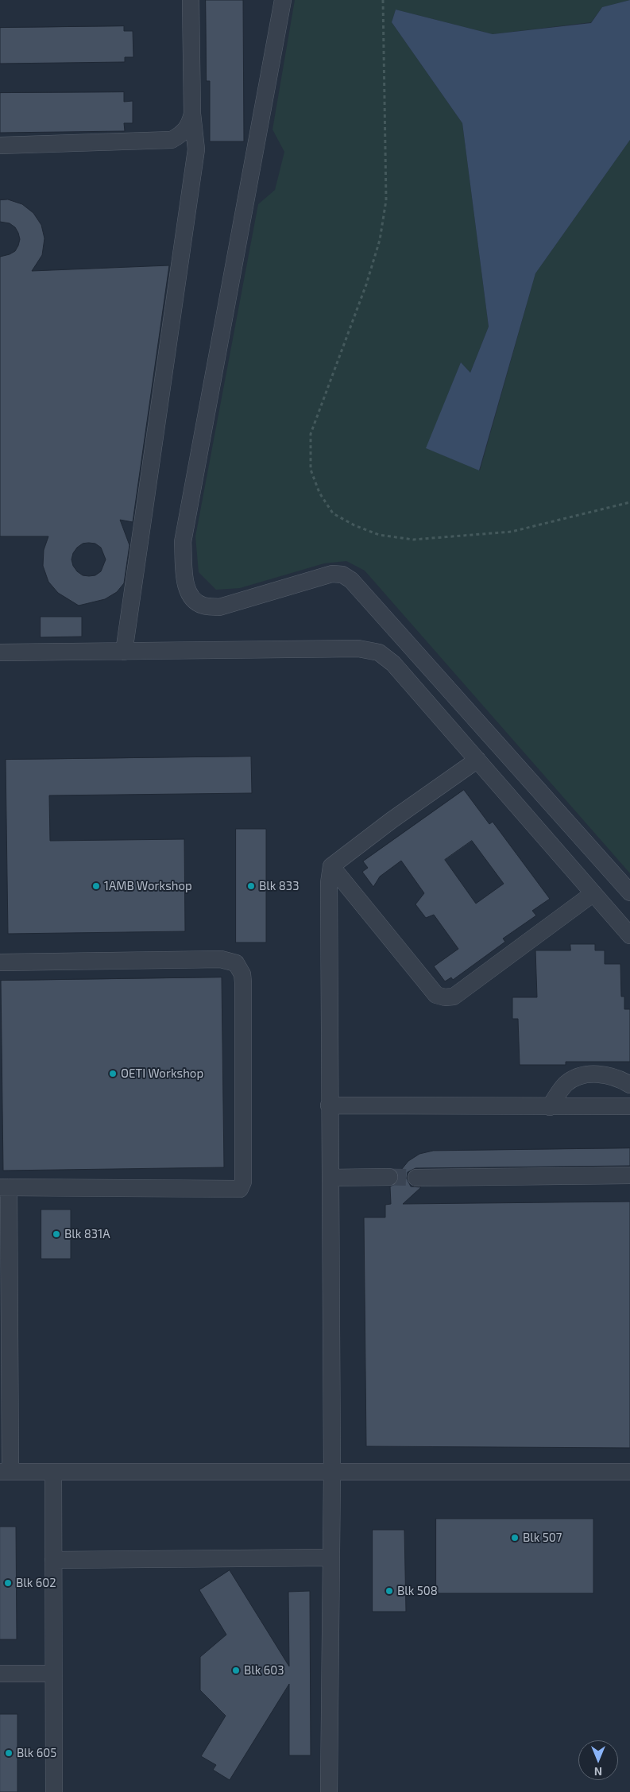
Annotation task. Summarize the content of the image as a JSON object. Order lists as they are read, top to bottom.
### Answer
{
  "places": [
    "1AMB Workshop",
    "Blk 833",
    "OETI Workshop",
    "Blk 831A",
    "Blk 507",
    "Blk 602",
    "Blk 508",
    "Blk 603",
    "Blk 605"
  ],
  "north": "bottom"
}
